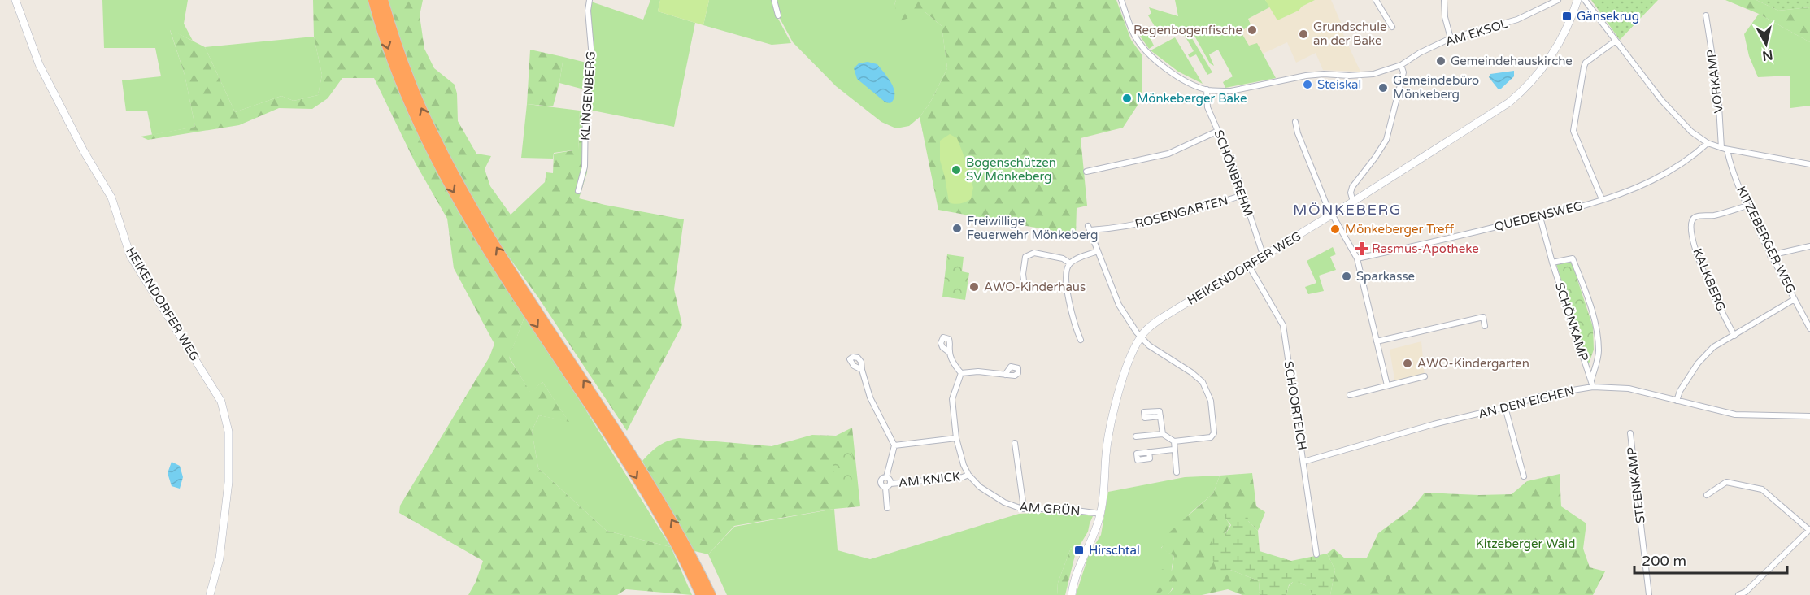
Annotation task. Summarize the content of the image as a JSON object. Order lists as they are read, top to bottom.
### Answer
{
  "streets": {
    "street": [
      "AM EKSOL",
      "VORKAMP",
      "KLINGENBERG",
      "SCHÖNBREHM",
      "ROSENGARTEN",
      "QUEDENSWEG",
      "KITZEBERGER WEG",
      "HEIKENDORFER WEG",
      "KALKBERG",
      "SCHÖNKAMP",
      "AN DEN EICHEN",
      "SCHOORTEICH",
      "AM KNICK",
      "STEENKAMP",
      "AM GRÜN"
    ]
  },
  "crossings": [
    ["AM EKSOL", "SCHÖNBREHM"],
    ["SCHÖNBREHM", "ROSENGARTEN"],
    ["SCHÖNBREHM", "HEIKENDORFER WEG"],
    ["QUEDENSWEG", "SCHÖNKAMP"],
    ["KITZEBERGER WEG", "KALKBERG"],
    ["HEIKENDORFER WEG", "SCHOORTEICH"],
    ["HEIKENDORFER WEG", "AM GRÜN"],
    ["SCHÖNKAMP", "AN DEN EICHEN"],
    ["AN DEN EICHEN", "SCHOORTEICH"],
    ["AM KNICK", "AM GRÜN"]
  ],
  "districts": ["MÖNKEBERG"],
  "parks": ["Kitzeberger Wald"],
  "places": {
    "transit": ["Gänsekrug", "Hirschtal"],
    "other": [
      "Regenbogenfische",
      "Grundschule an der Bake",
      "Gemeindehauskirche",
      "Steiskal",
      "Gemeindebüro Mönkeberg",
      "Mönkeberger Bake",
      "Bogenschützen SV Mönkeberg",
      "Freiwillige Feuerwehr Mönkeberg",
      "Mönkeberger Treff",
      "Sparkasse",
      "AWO-Kinderhaus",
      "AWO-Kindergarten"
    ],
    "health": ["Rasmus-Apotheke"]
  },
  "scale_bar": "200 m",
  "north": "bottom"
}
